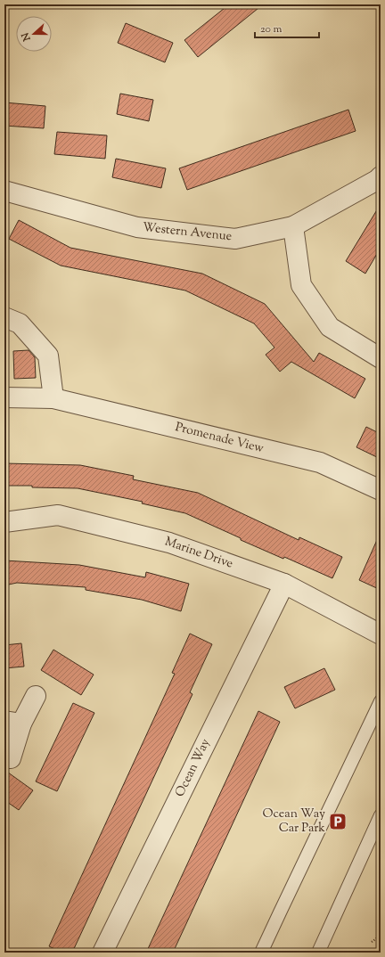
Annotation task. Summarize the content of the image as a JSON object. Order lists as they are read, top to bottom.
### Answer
{
  "streets": {
    "street": [
      "Western Avenue",
      "Promenade View",
      "Marine Drive",
      "Ocean Way"
    ]
  },
  "crossings": [
    ["Marine Drive", "Ocean Way"]
  ],
  "places": {
    "parking": ["Ocean Way Car Park"]
  },
  "scale_bar": "20 m",
  "north": "left"
}
